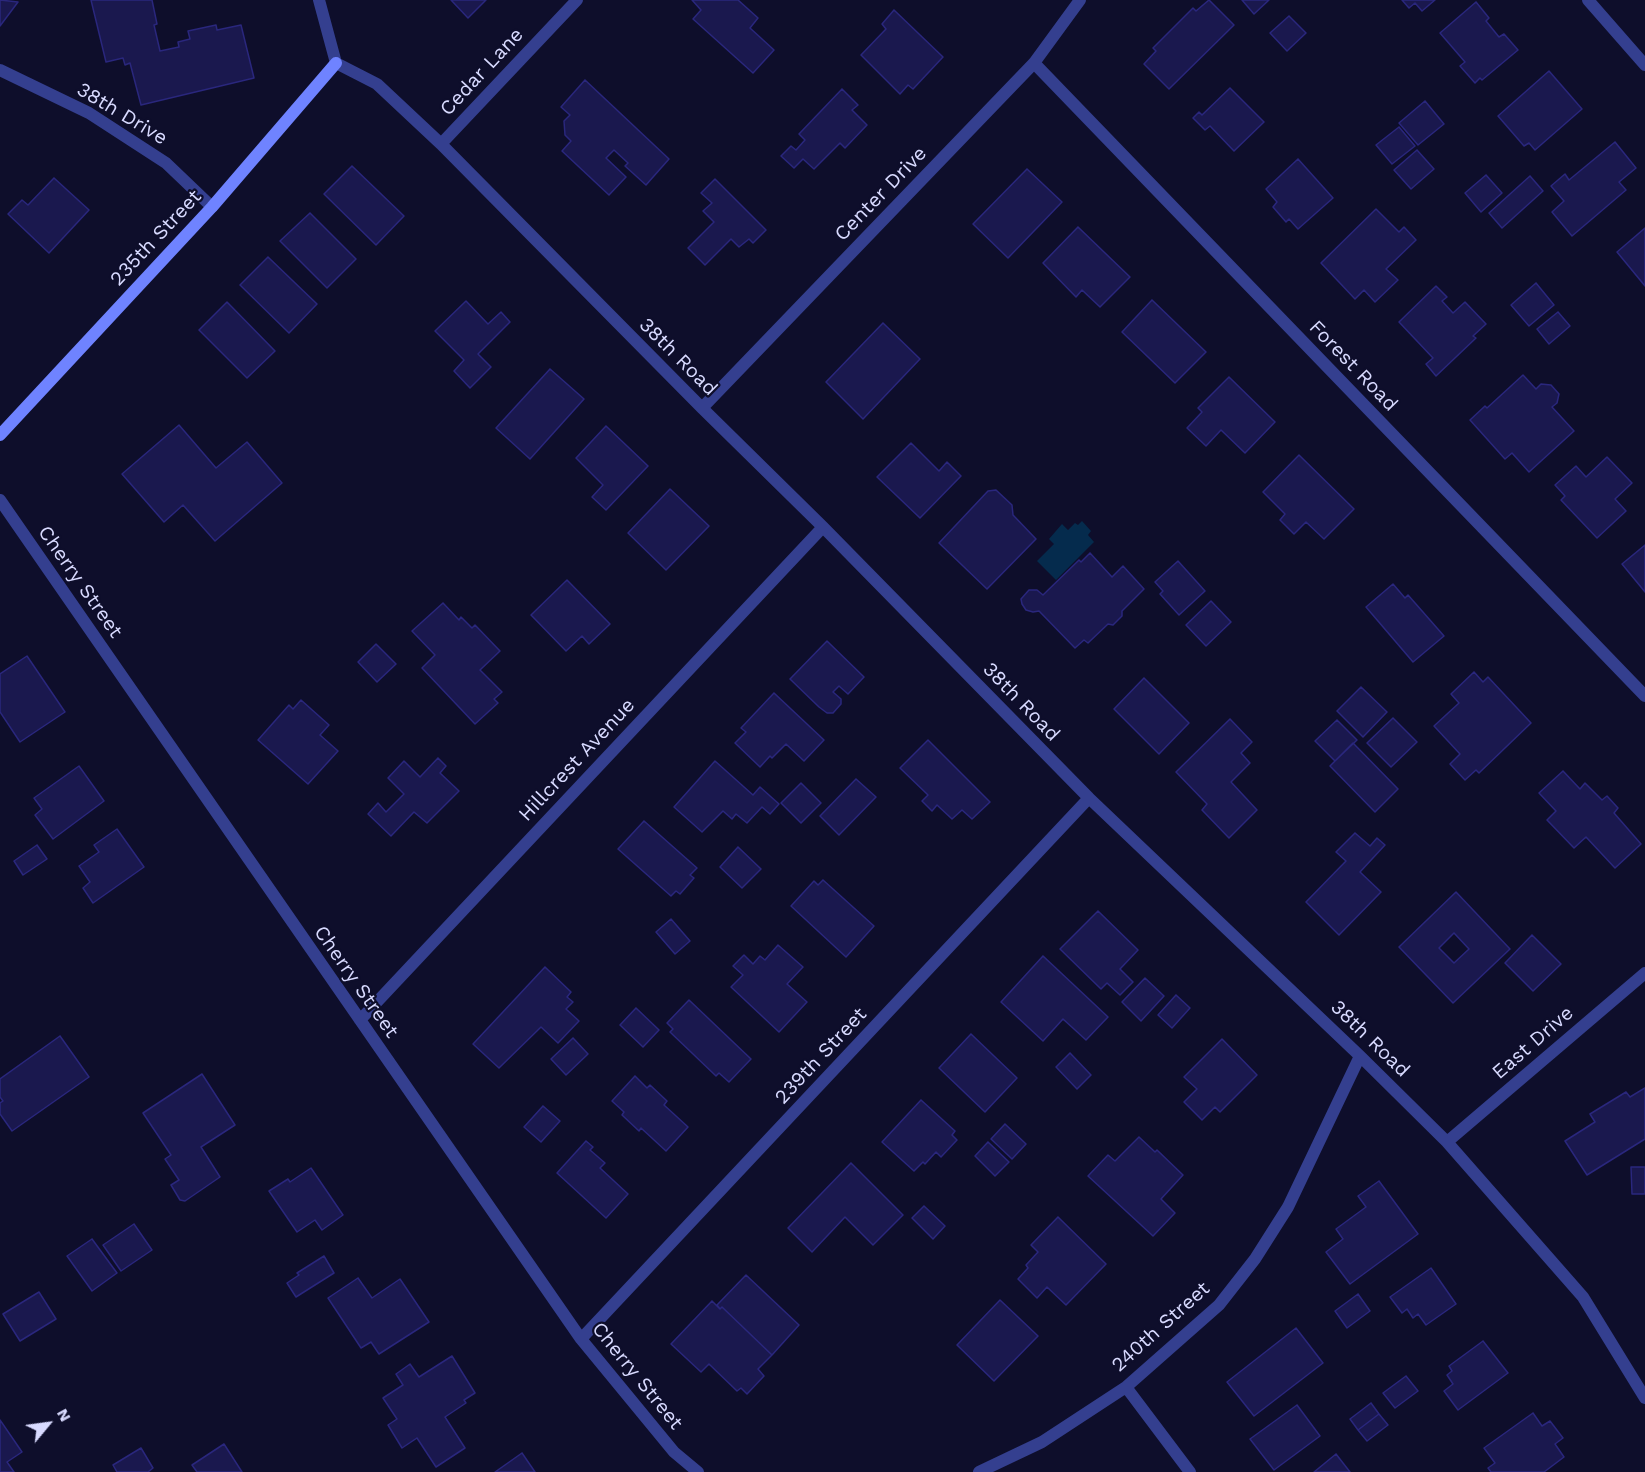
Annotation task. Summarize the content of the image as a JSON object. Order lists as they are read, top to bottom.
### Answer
{
  "streets": {
    "main road": ["235th Street"],
    "street": [
      "Cedar Lane",
      "38th Drive",
      "Center Drive",
      "38th Road",
      "Forest Road",
      "Cherry Street",
      "Hillcrest Avenue",
      "East Drive",
      "239th Street",
      "240th Street"
    ]
  },
  "crossings": [
    ["Cedar Lane", "38th Road"],
    ["38th Drive", "235th Street"],
    ["Center Drive", "38th Road"],
    ["Center Drive", "Forest Road"],
    ["235th Street", "38th Road"],
    ["38th Road", "Hillcrest Avenue"],
    ["38th Road", "East Drive"],
    ["38th Road", "239th Street"],
    ["38th Road", "240th Street"],
    ["Cherry Street", "Hillcrest Avenue"],
    ["Cherry Street", "239th Street"]
  ],
  "north": "top right"
}
